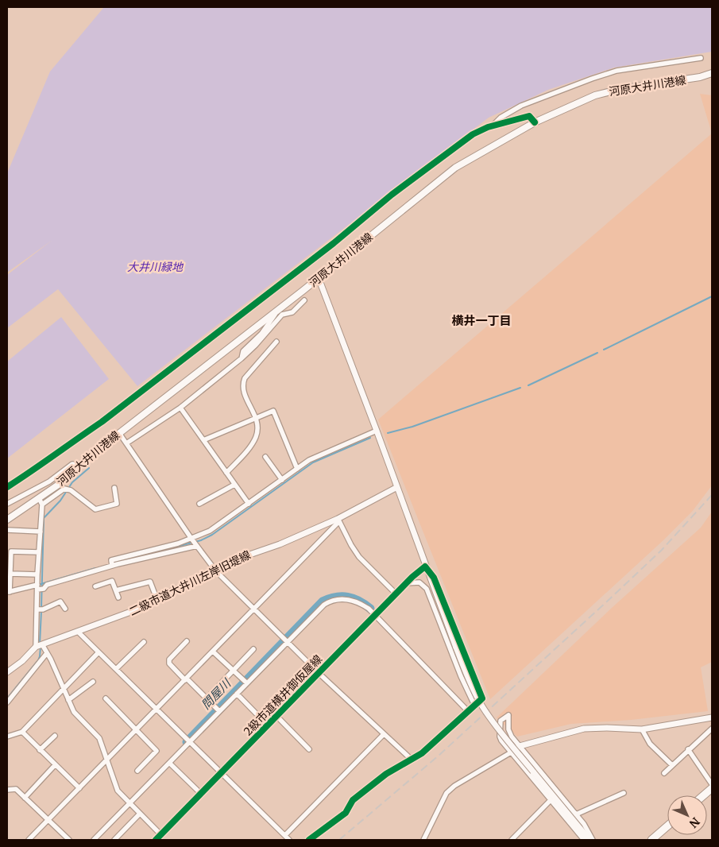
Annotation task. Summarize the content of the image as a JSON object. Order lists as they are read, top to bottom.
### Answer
{
  "streets": {
    "main road": ["河原大井川港線"],
    "street": ["二級市道大井川左岸旧堤線", "2級市道横井御仮屋線"]
  },
  "districts": ["横井一丁目"],
  "water": ["問屋川"],
  "parks": ["大井川緑地"],
  "north": "bottom right"
}
